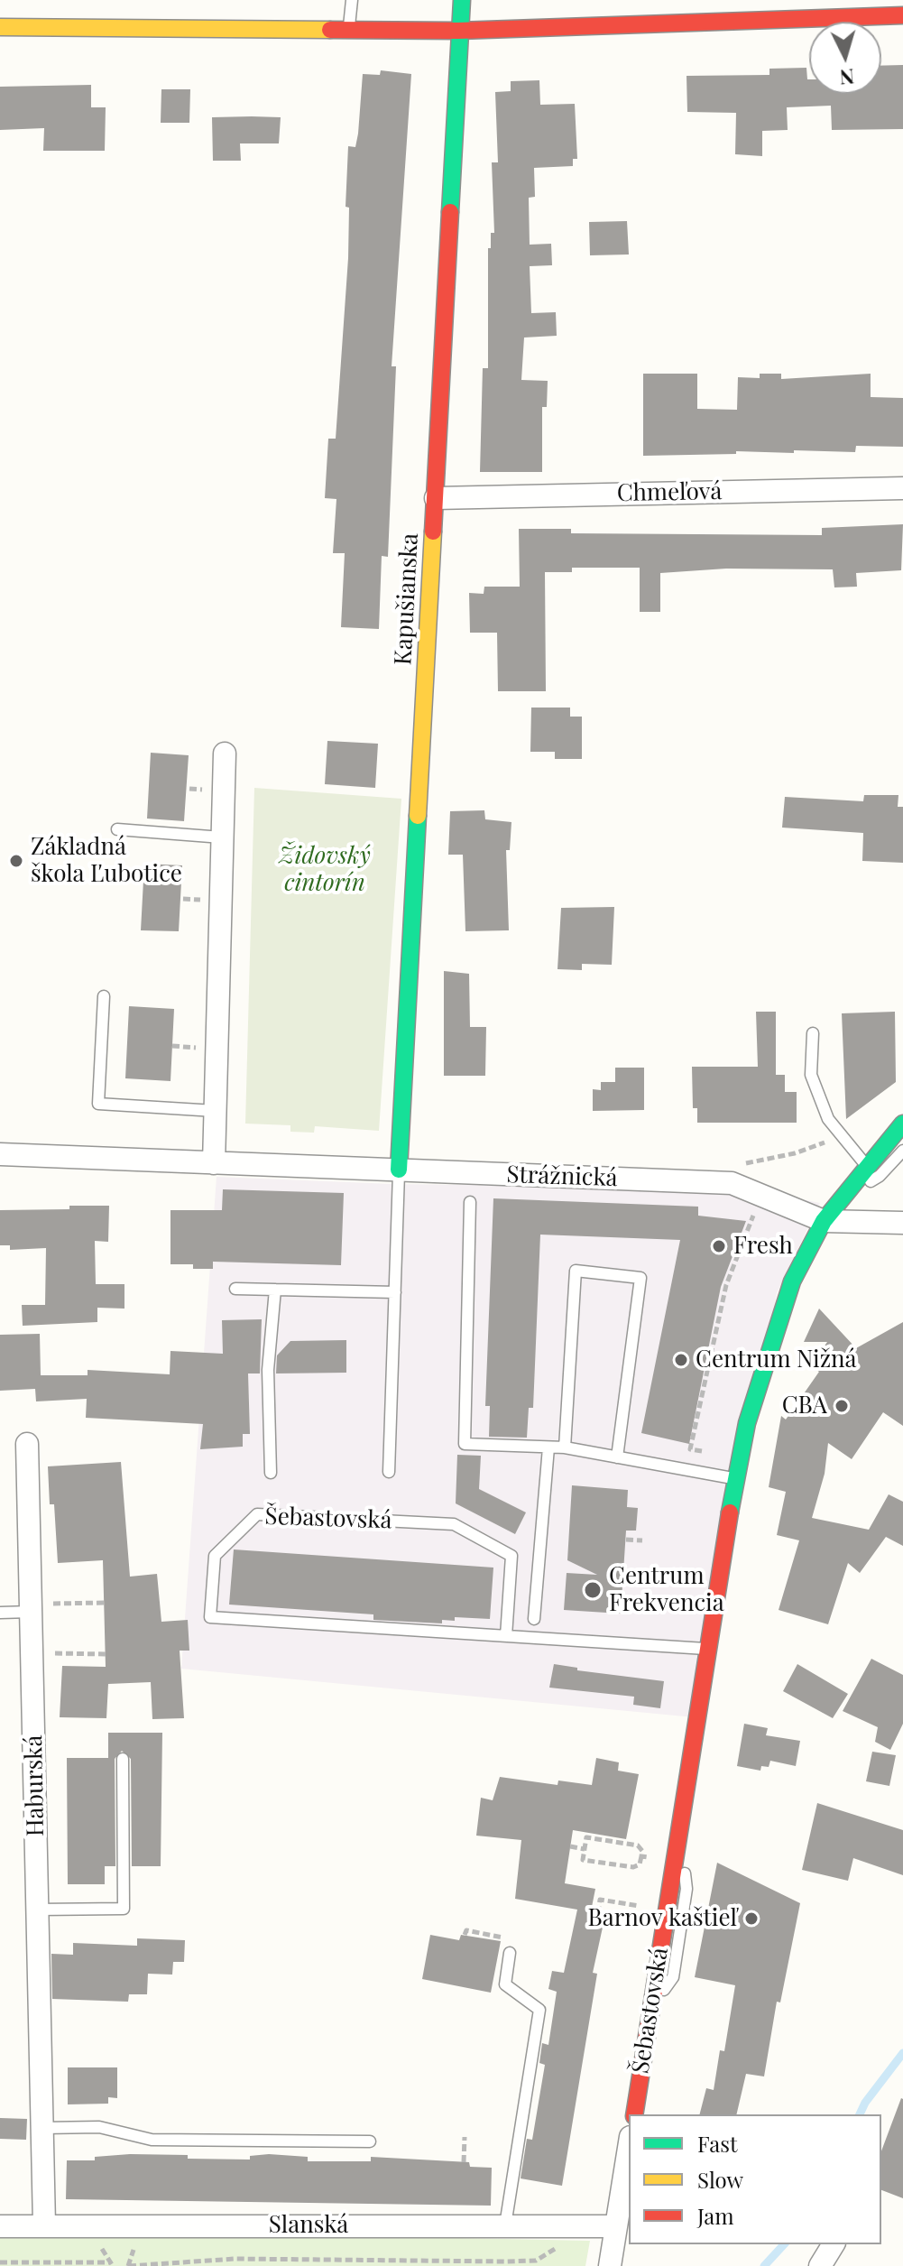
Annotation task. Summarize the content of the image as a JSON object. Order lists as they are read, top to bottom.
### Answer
{
  "streets": {
    "street": [
      "Chmeľová",
      "Kapušianska",
      "Strážnická",
      "Šebastovská",
      "Haburská",
      "Slanská"
    ]
  },
  "crossings": [
    ["Chmeľová", "Kapušianska"],
    ["Kapušianska", "Strážnická"],
    ["Strážnická", "Šebastovská"],
    ["Haburská", "Slanská"]
  ],
  "parks": ["Židovský cintorín"],
  "places": [
    "Základná škola Ľubotice",
    "Fresh",
    "Centrum Nižná",
    "CBA",
    "Centrum Frekvencia",
    "Barnov kaštieľ"
  ],
  "legend": ["Fast", "Slow", "Jam"],
  "north": "bottom"
}
